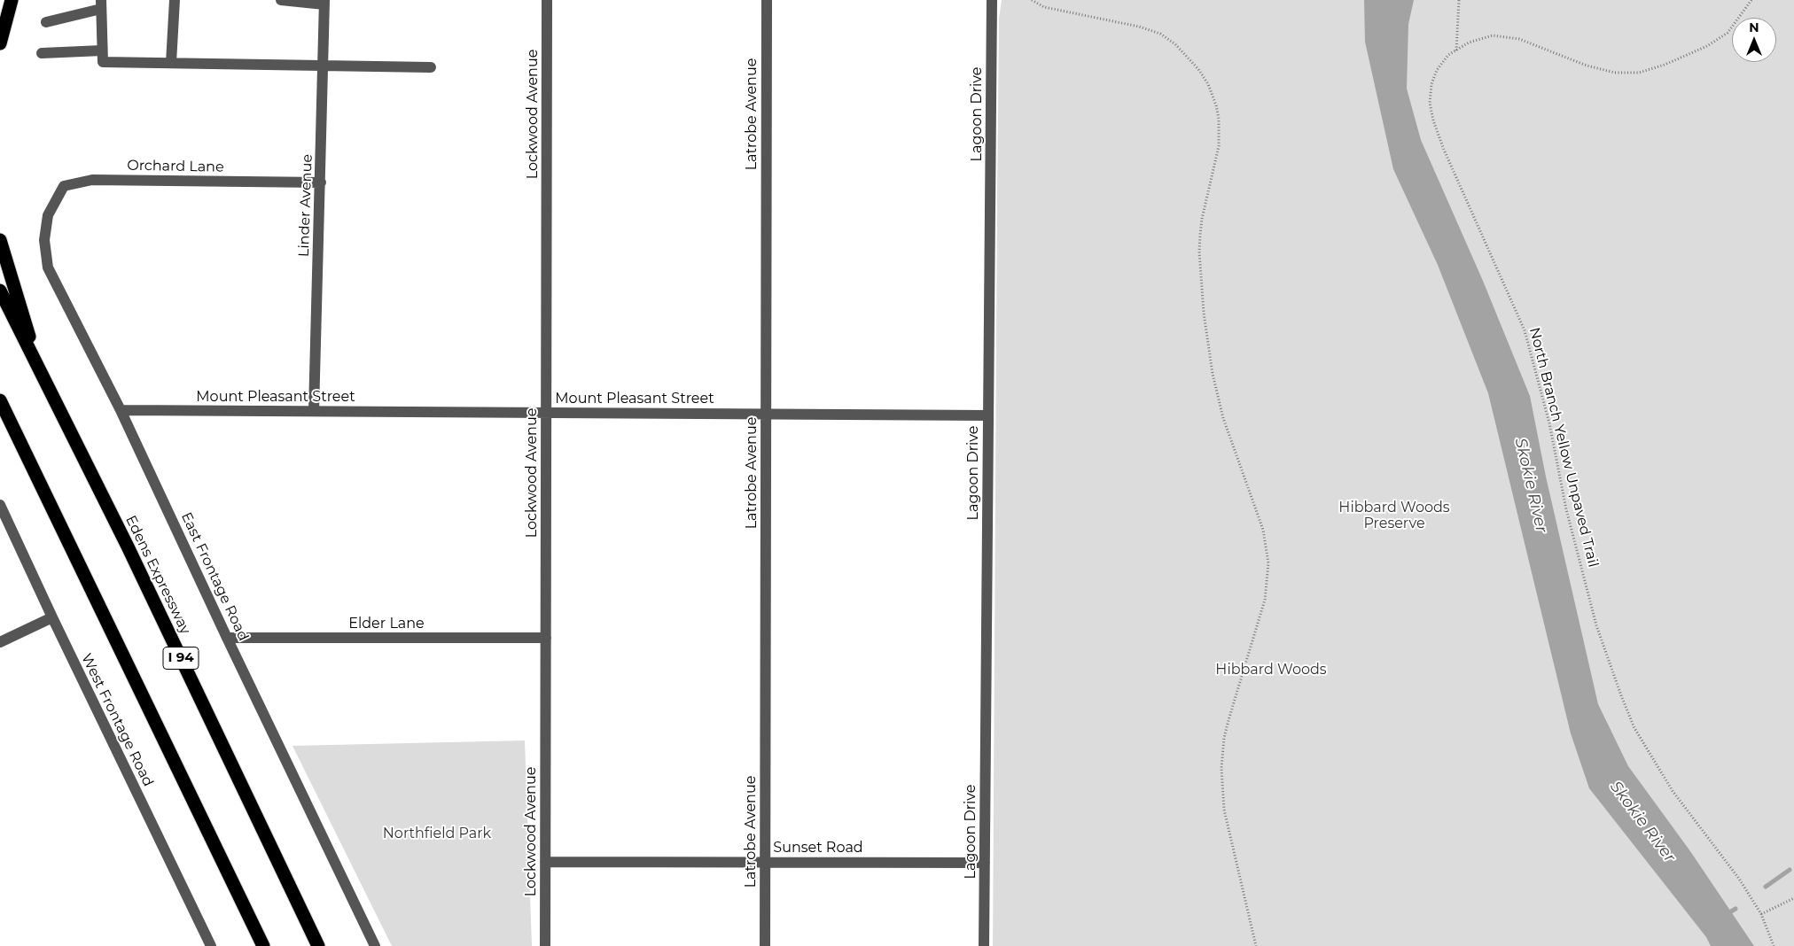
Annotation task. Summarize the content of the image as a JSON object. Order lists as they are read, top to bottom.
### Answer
{
  "streets": {
    "highway": ["Edens Expressway", "I 94"],
    "street": [
      "Lockwood Avenue",
      "Latrobe Avenue",
      "Lagoon Drive",
      "Orchard Lane",
      "Linder Avenue",
      "Mount Pleasant Street",
      "East Frontage Road",
      "Elder Lane",
      "West Frontage Road",
      "Sunset Road"
    ],
    "path": ["North Branch Yellow Unpaved Trail"]
  },
  "crossings": [
    ["Lockwood Avenue", "Mount Pleasant Street"],
    ["Lockwood Avenue", "Elder Lane"],
    ["Lockwood Avenue", "Sunset Road"],
    ["Latrobe Avenue", "Mount Pleasant Street"],
    ["Latrobe Avenue", "Sunset Road"],
    ["Lagoon Drive", "Mount Pleasant Street"],
    ["Lagoon Drive", "Sunset Road"],
    ["Orchard Lane", "Linder Avenue"],
    ["Orchard Lane", "East Frontage Road"],
    ["Linder Avenue", "Mount Pleasant Street"],
    ["Mount Pleasant Street", "East Frontage Road"],
    ["East Frontage Road", "Elder Lane"]
  ],
  "water": ["Skokie River"],
  "parks": ["Hibbard Woods Preserve", "Hibbard Woods", "Northfield Park"],
  "north": "top"
}
